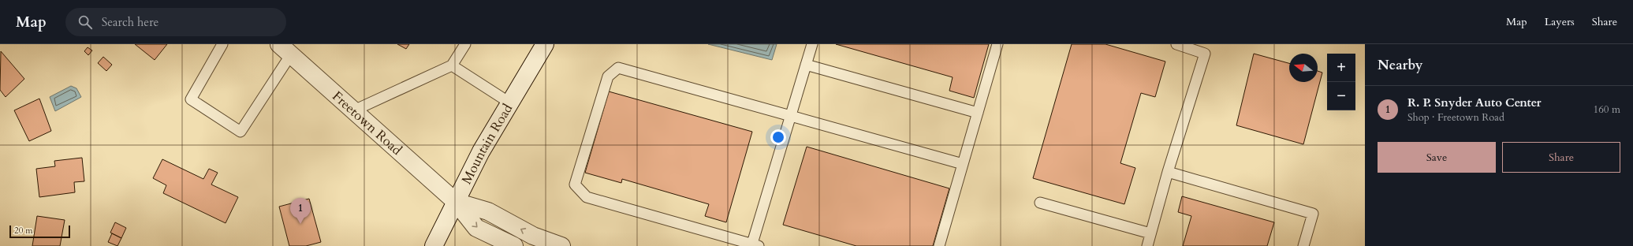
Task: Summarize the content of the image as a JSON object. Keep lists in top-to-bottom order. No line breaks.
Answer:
{"streets":{"street":["Freetown Road","Mountain Road"]},"crossings":[["Freetown Road","Mountain Road"]],"scale_bar":"20 m","north":"left","page":{"header":"Map","search":"Search here","nav":["Map","Layers","Share"],"heading":"Nearby","map_buttons":["+","−"],"list":[{"mark":"1","name":"R. P. Snyder Auto Center","note":"Shop · Freetown Road","value":"160 m"}],"buttons":["Save","Share"],"pins":"1","scale":"20 m"}}
